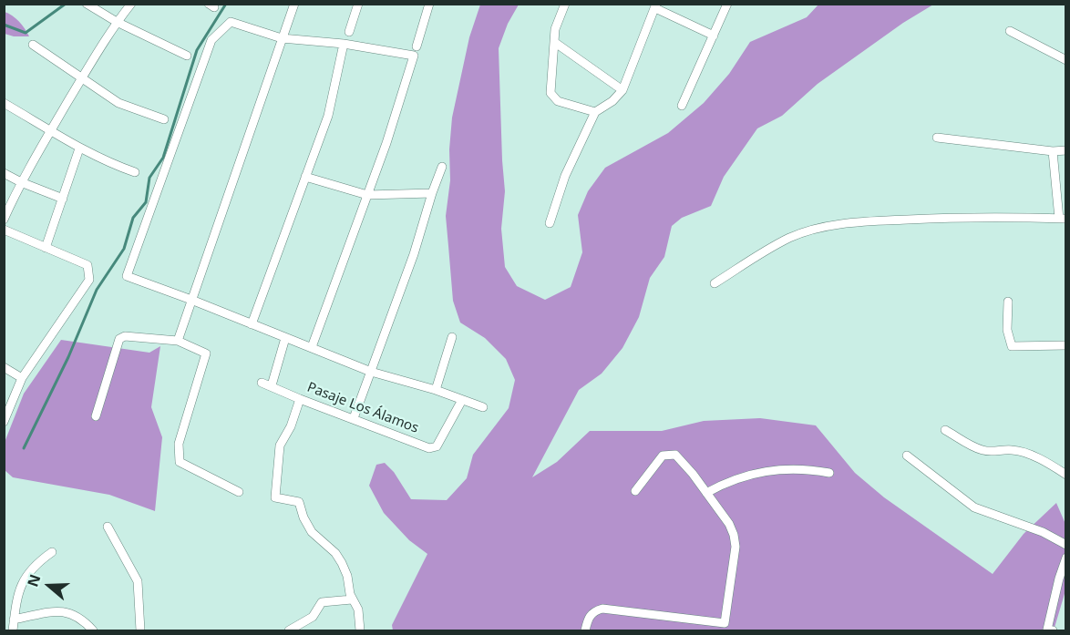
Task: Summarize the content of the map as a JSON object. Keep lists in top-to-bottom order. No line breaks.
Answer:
{"streets":{"street":["Pasaje Los Álamos"]},"north":"left"}
